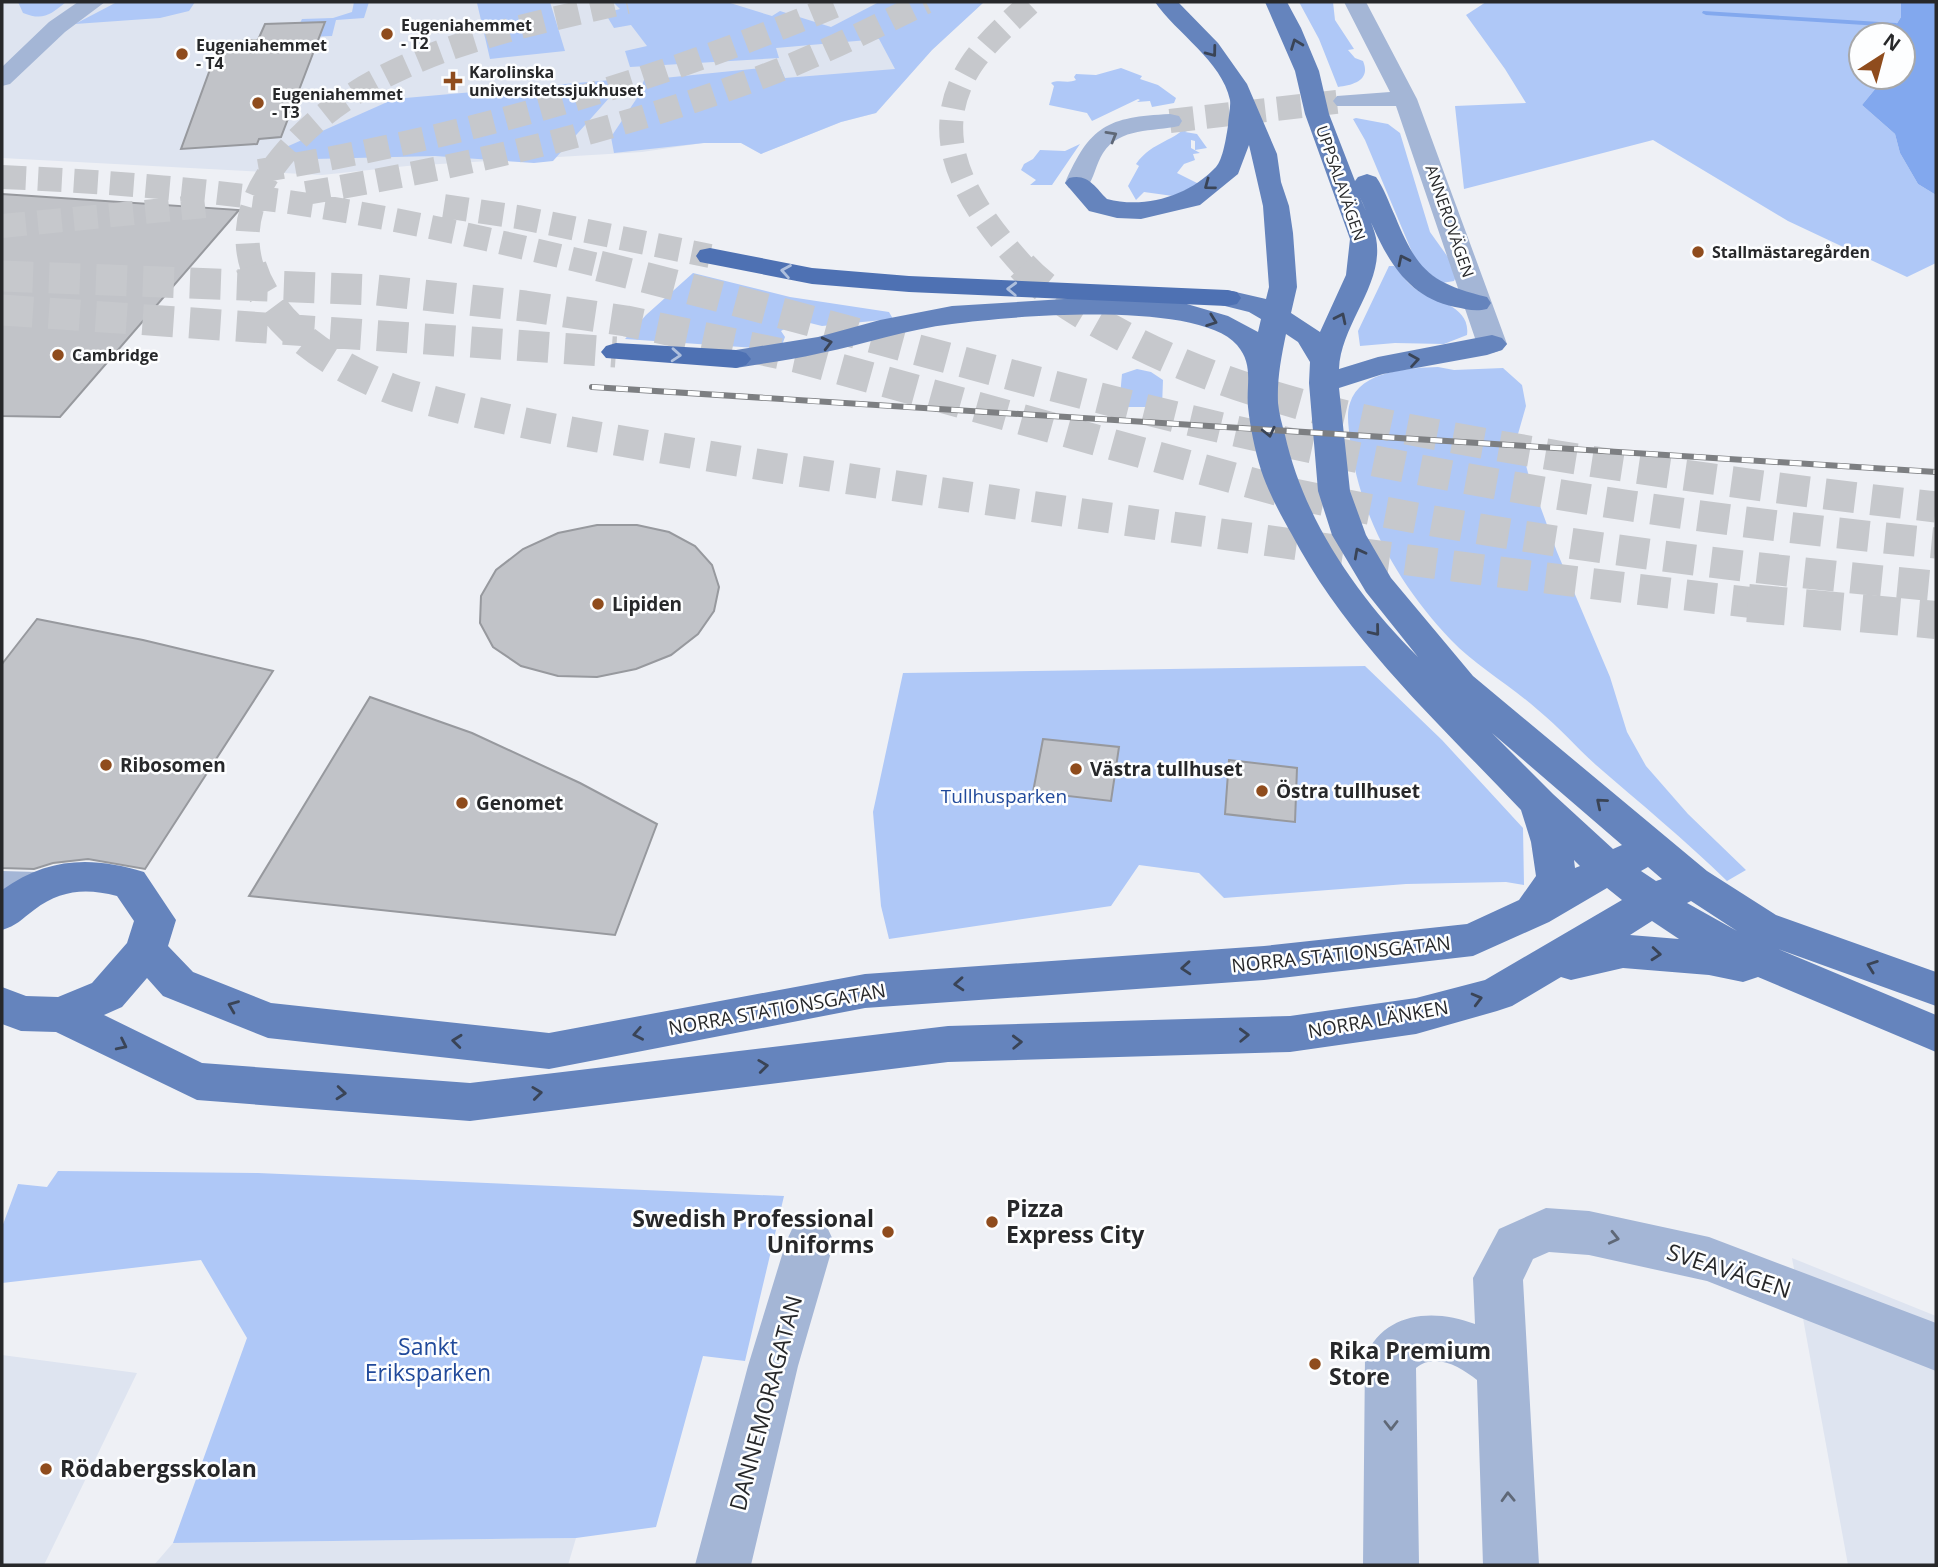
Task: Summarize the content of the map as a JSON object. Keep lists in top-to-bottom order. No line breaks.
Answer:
{"streets":{"main road":["UPPSALAVÄGEN","NORRA STATIONSGATAN","NORRA LÄNKEN"],"street":["ANNEROVÄGEN","SVEAVÄGEN","DANNEMORAGATAN"]},"crossings":[["UPPSALAVÄGEN","NORRA STATIONSGATAN"]],"one_way":["NORRA STATIONSGATAN","NORRA LÄNKEN"],"parks":["Tullhusparken","Sankt Eriksparken"],"places":{"other":["Eugeniahemmet - T2","Eugeniahemmet - T4","Eugeniahemmet - T3","Stallmästaregården","Cambridge","Lipiden","Ribosomen","Västra tullhuset","Östra tullhuset","Genomet","Pizza Express City","Swedish Professional Uniforms","Rika Premium Store","Rödabergsskolan"],"health":["Karolinska universitetssjukhuset"]},"north":"top right"}
